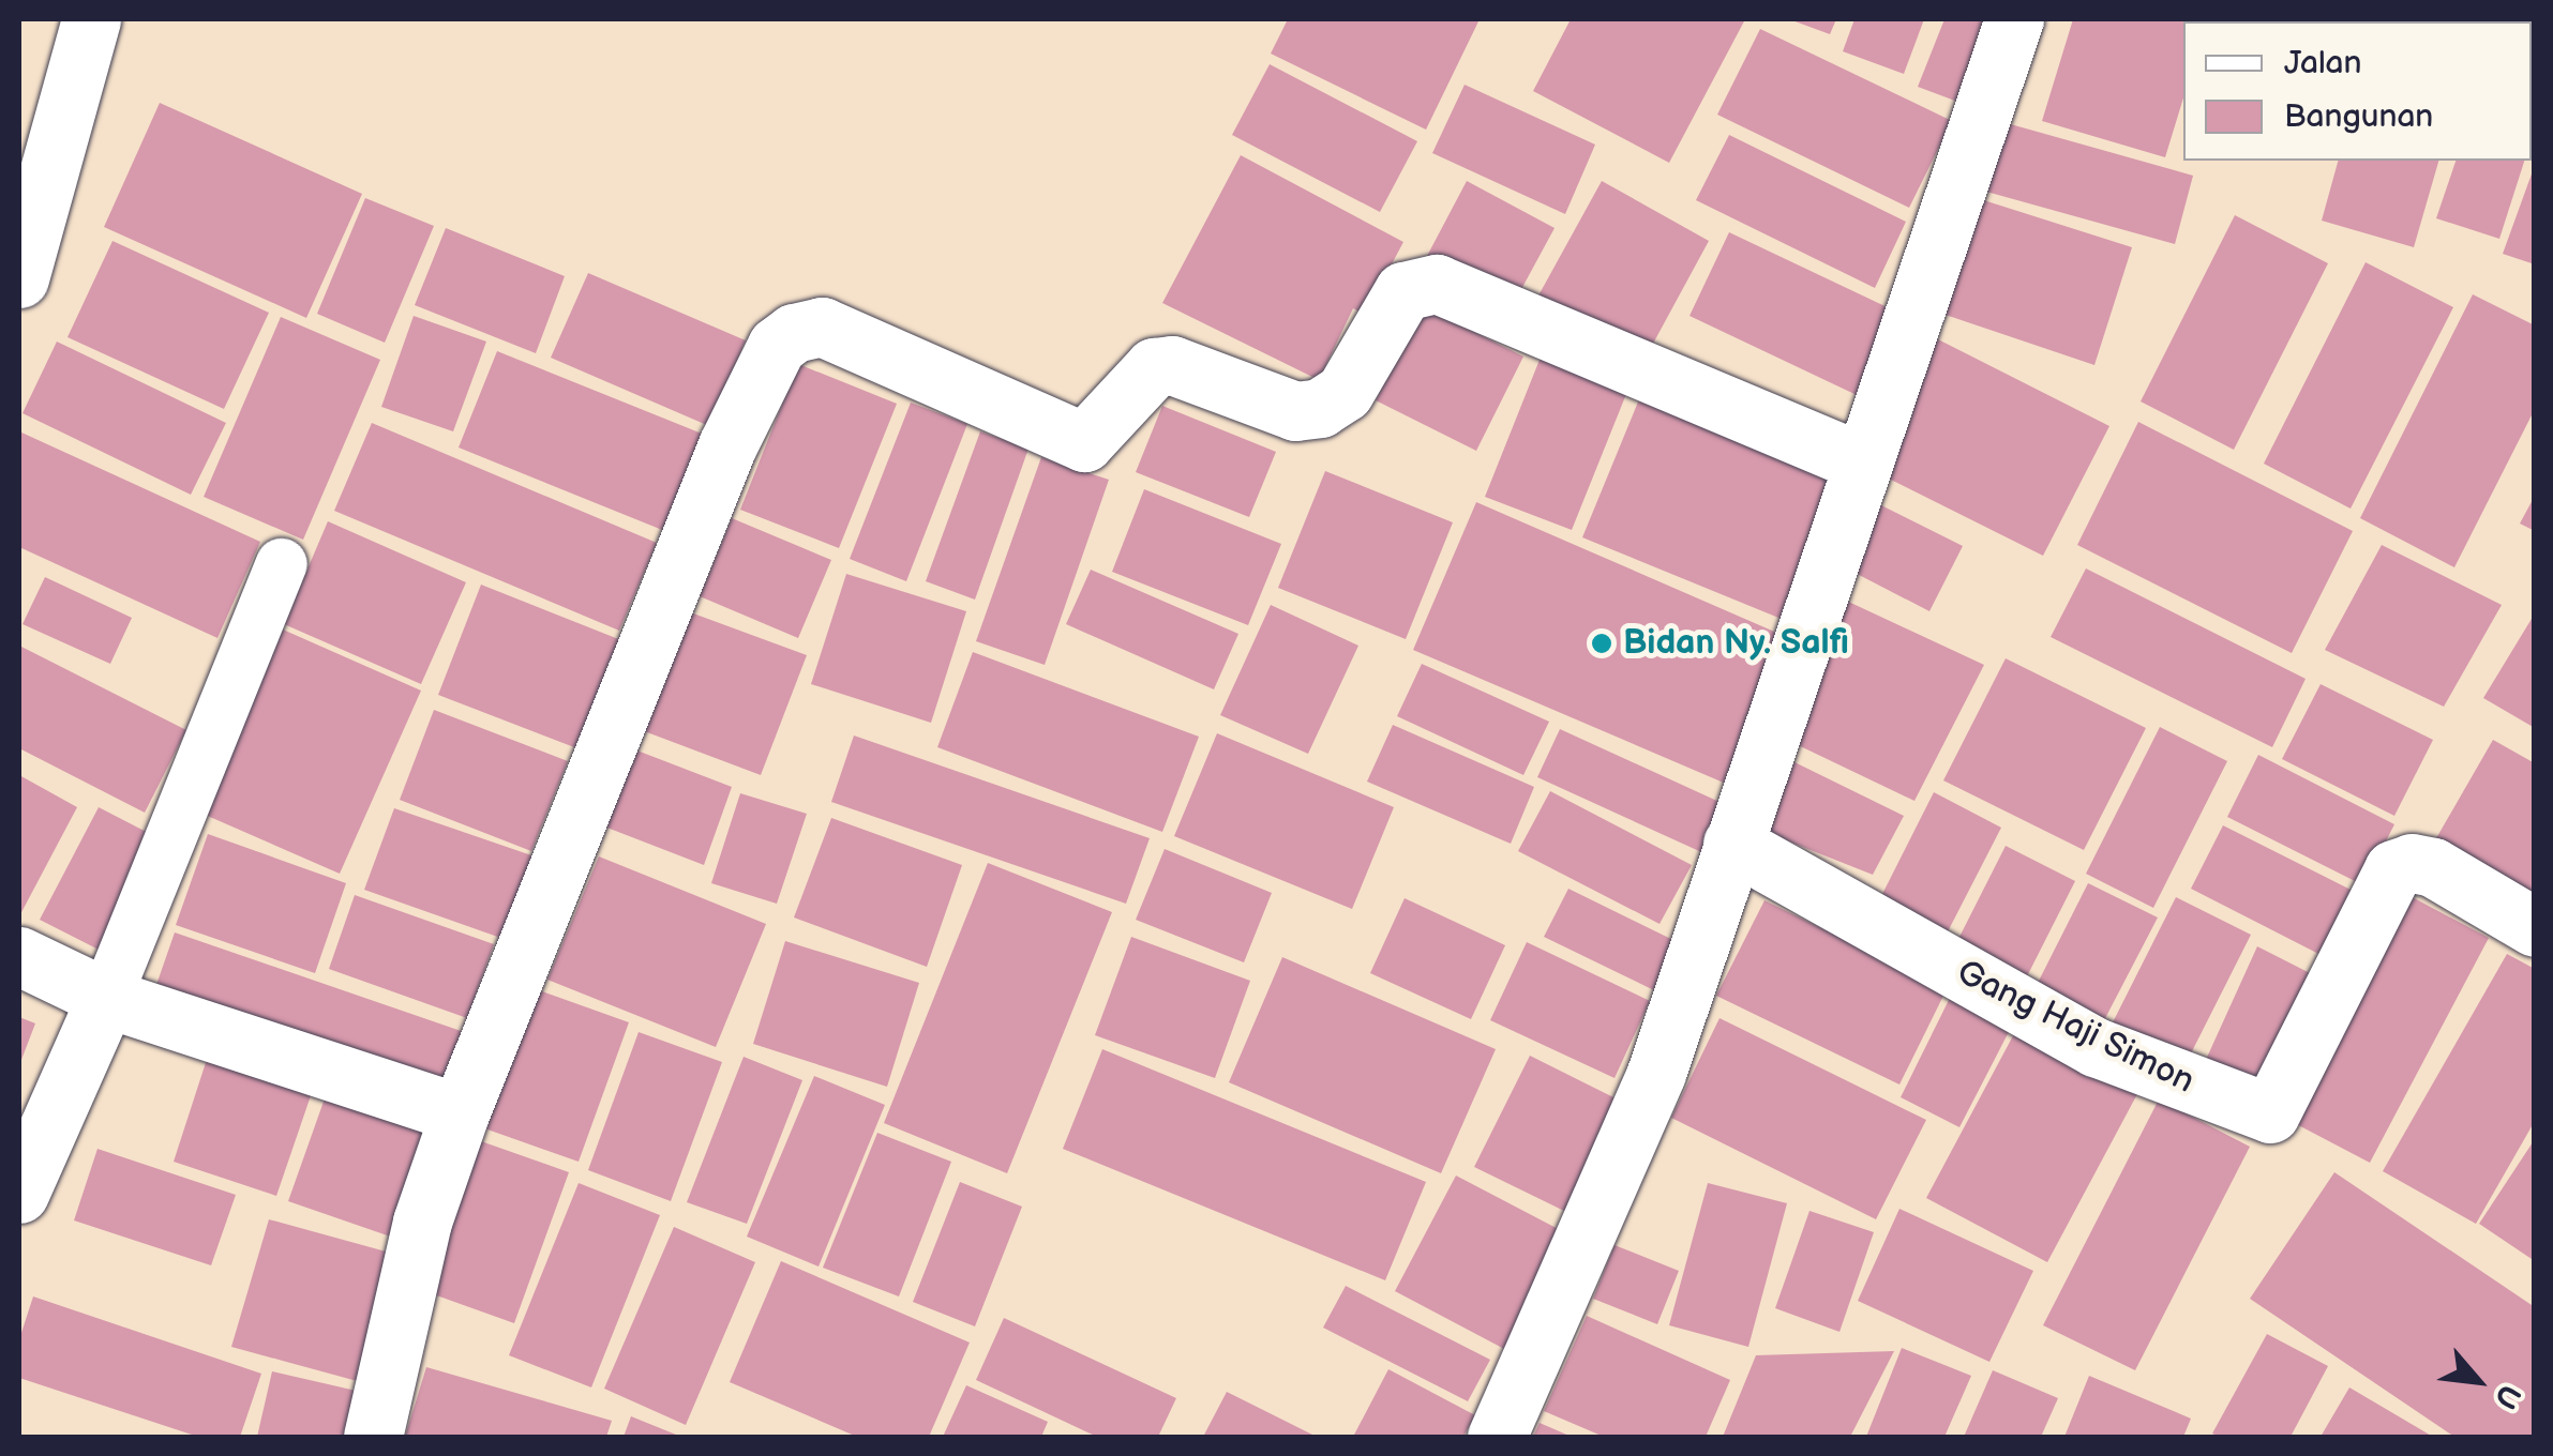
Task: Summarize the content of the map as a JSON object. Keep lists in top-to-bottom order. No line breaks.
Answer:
{"streets":{"street":["Gang Haji Simon"]},"places":["Bidan Ny. Salfi"],"legend":["Jalan","Bangunan"],"north":"bottom right"}
